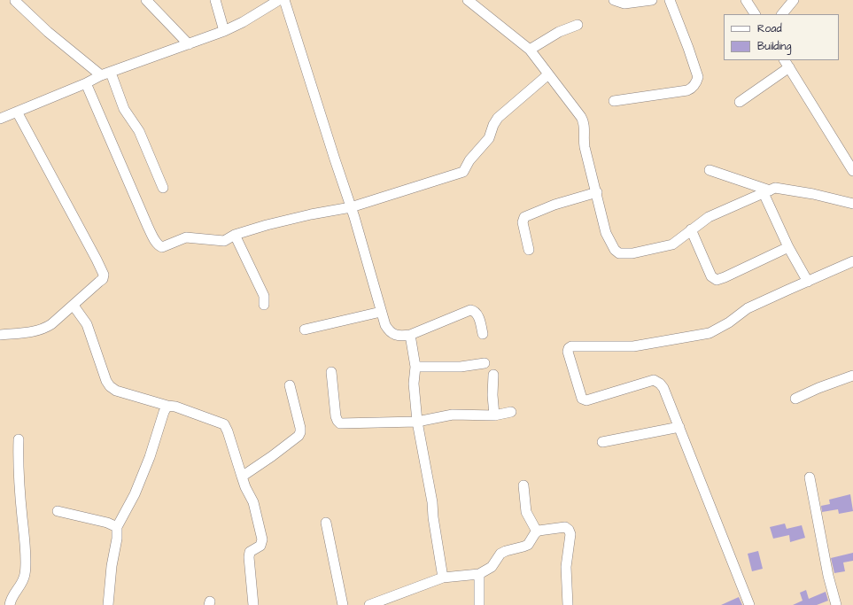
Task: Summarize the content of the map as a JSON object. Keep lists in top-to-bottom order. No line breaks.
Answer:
{"legend":["Road","Building"]}
